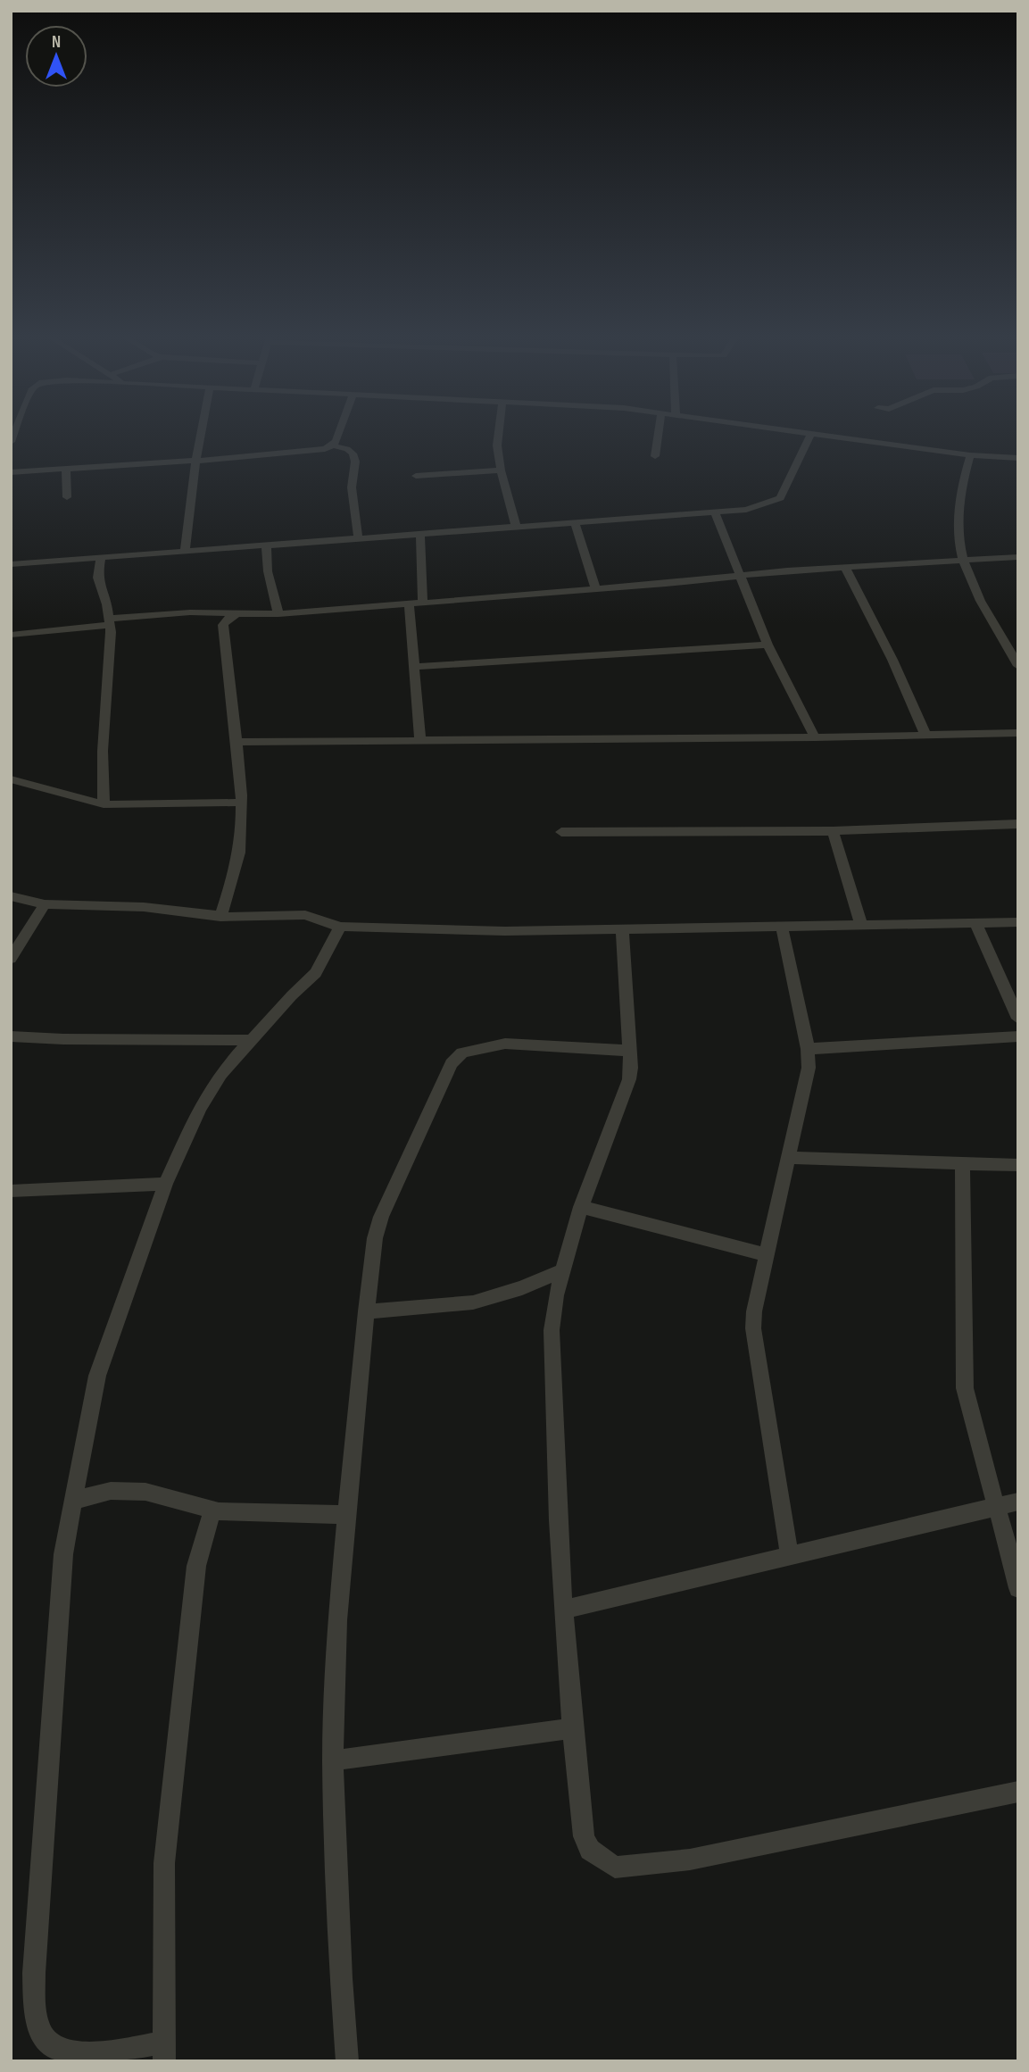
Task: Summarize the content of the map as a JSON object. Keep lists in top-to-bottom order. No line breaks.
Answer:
{"north":"top"}
